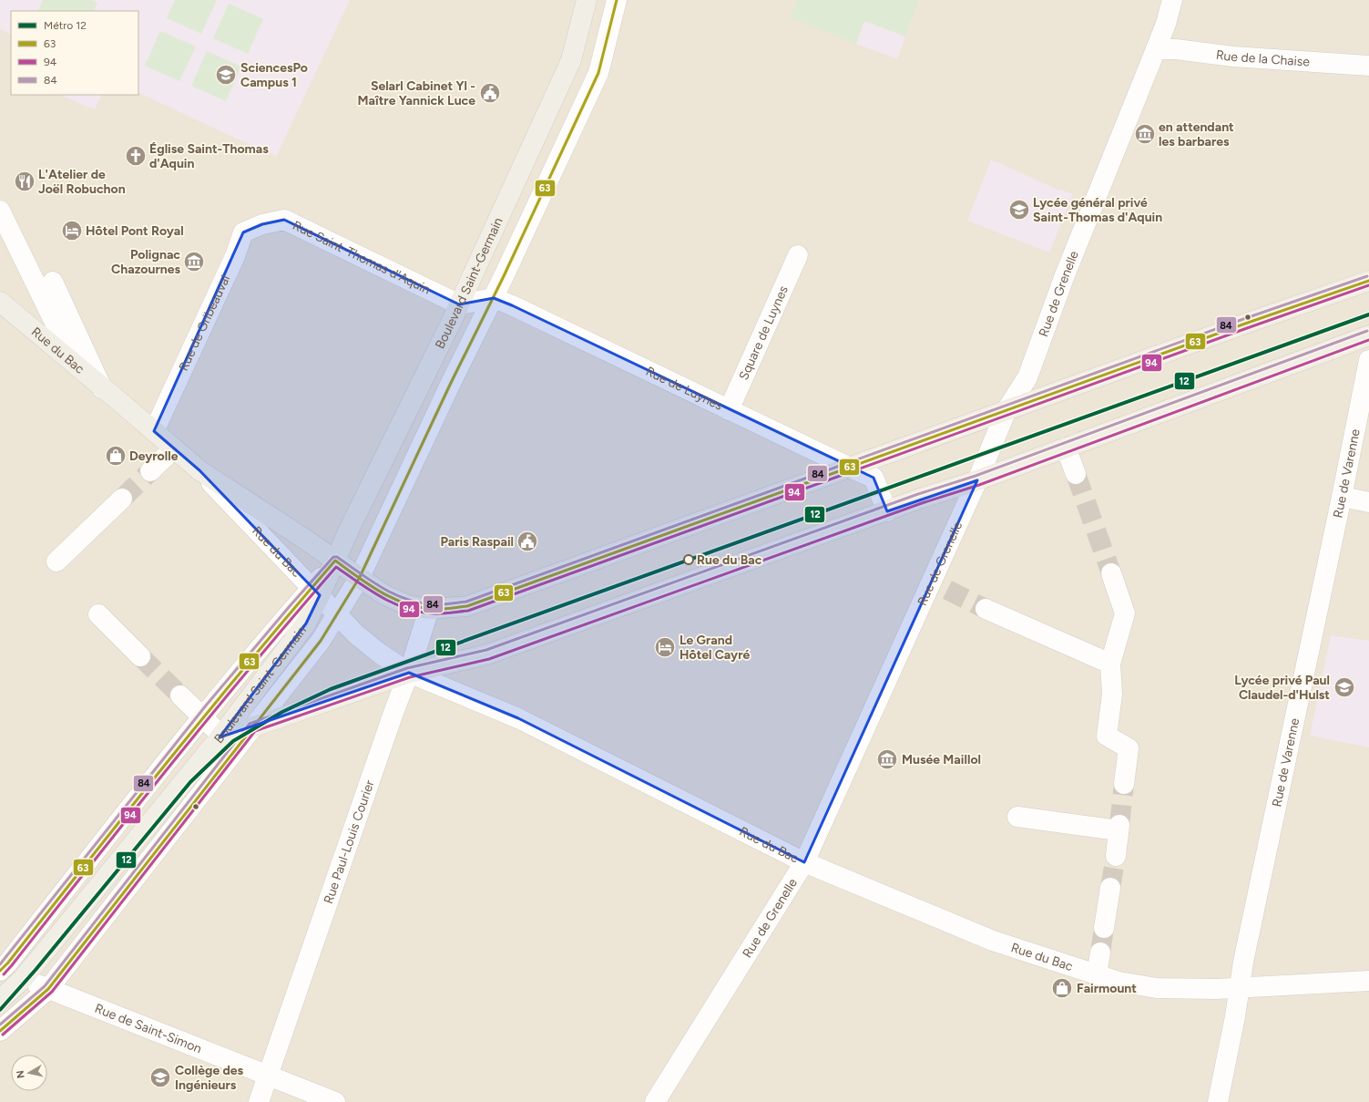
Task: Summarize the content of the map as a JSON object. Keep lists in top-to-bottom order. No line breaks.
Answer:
{"streets":{"main road":["Boulevard Saint-Germain","Rue du Bac"],"street":["Rue de la Chaise","Rue Saint-Thomas d'Aquin","Rue de Grenelle","Rue de Gribeauval","Square de Luynes","Rue de Luynes","Rue de Varenne","Rue Paul-Louis Courier","Rue de Saint-Simon"]},"crossings":[["Rue de la Chaise","Rue de Grenelle"],["Rue Saint-Thomas d'Aquin","Boulevard Saint-Germain"],["Rue Saint-Thomas d'Aquin","Rue de Gribeauval"],["Boulevard Saint-Germain","Rue du Bac"],["Boulevard Saint-Germain","Rue de Luynes"],["Boulevard Saint-Germain","Rue de Saint-Simon"],["Rue de Grenelle","Rue du Bac"],["Rue de Gribeauval","Rue du Bac"],["Square de Luynes","Rue de Luynes"],["Rue du Bac","Rue de Luynes"],["Rue du Bac","Rue de Varenne"],["Rue du Bac","Rue Paul-Louis Courier"],["Rue Paul-Louis Courier","Rue de Saint-Simon"]],"places":{"school or university":["SciencesPo Campus 1","Lycée général privé Saint-Thomas d'Aquin","Lycée privé Paul Claudel-d'Hulst","Collège des Ingénieurs"],"public building":["Selarl Cabinet Yl - Maître Yannick Luce","Paris Raspail"],"museum":["en attendant les barbares","Polignac Chazournes","Musée Maillol"],"church":["Église Saint-Thomas d'Aquin"],"restaurant":["L'Atelier de Joël Robuchon"],"hotel":["Hôtel Pont Royal","Le Grand Hôtel Cayré"],"shop":["Deyrolle","Fairmount"],"other":["Rue du Bac"]},"lines":["transit line 63","transit line 84","transit line 94","metro line 12"],"legend":["Métro 12","63","94","84"],"north":"left"}
